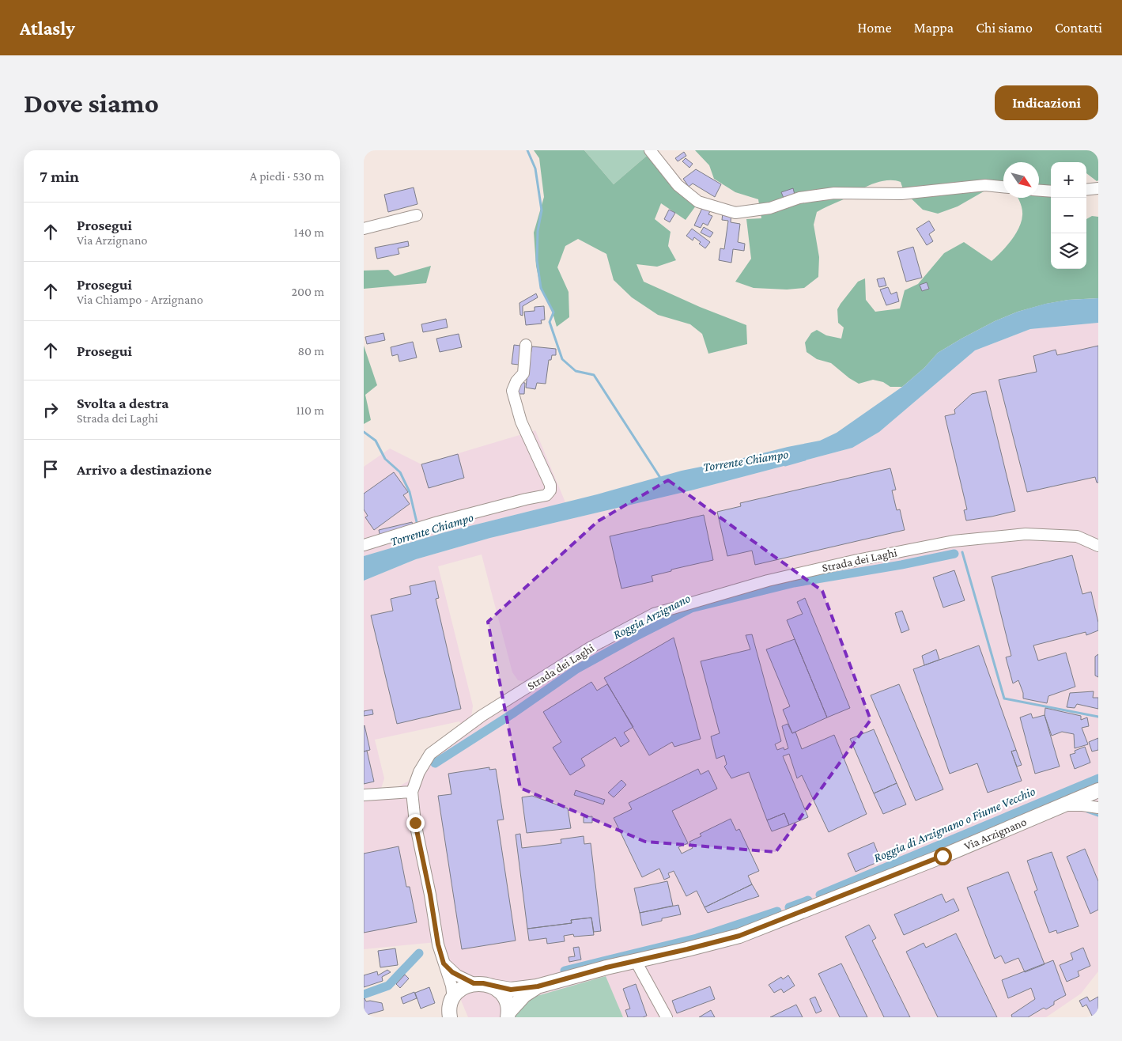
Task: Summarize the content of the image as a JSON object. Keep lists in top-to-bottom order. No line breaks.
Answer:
{"streets":{"main road":["Via Arzignano"],"street":["Strada dei Laghi"]},"water":["Torrente Chiampo","Roggia Arzignano","Roggia di Arzignano o Fiume Vecchio"],"north":"bottom right","page":{"header":"Atlasly","nav":["Home","Mappa","Chi siamo","Contatti"],"buttons":"Indicazioni","title":"Dove siamo","heading":["7 min","A piedi · 530 m"],"map_buttons":["+","−"],"list":[["Prosegui","Via Arzignano","140 m"],["Prosegui","Via Chiampo - Arzignano","200 m"],["Prosegui","80 m"],["Svolta a destra","Strada dei Laghi","110 m"],"Arrivo a destinazione"]}}
